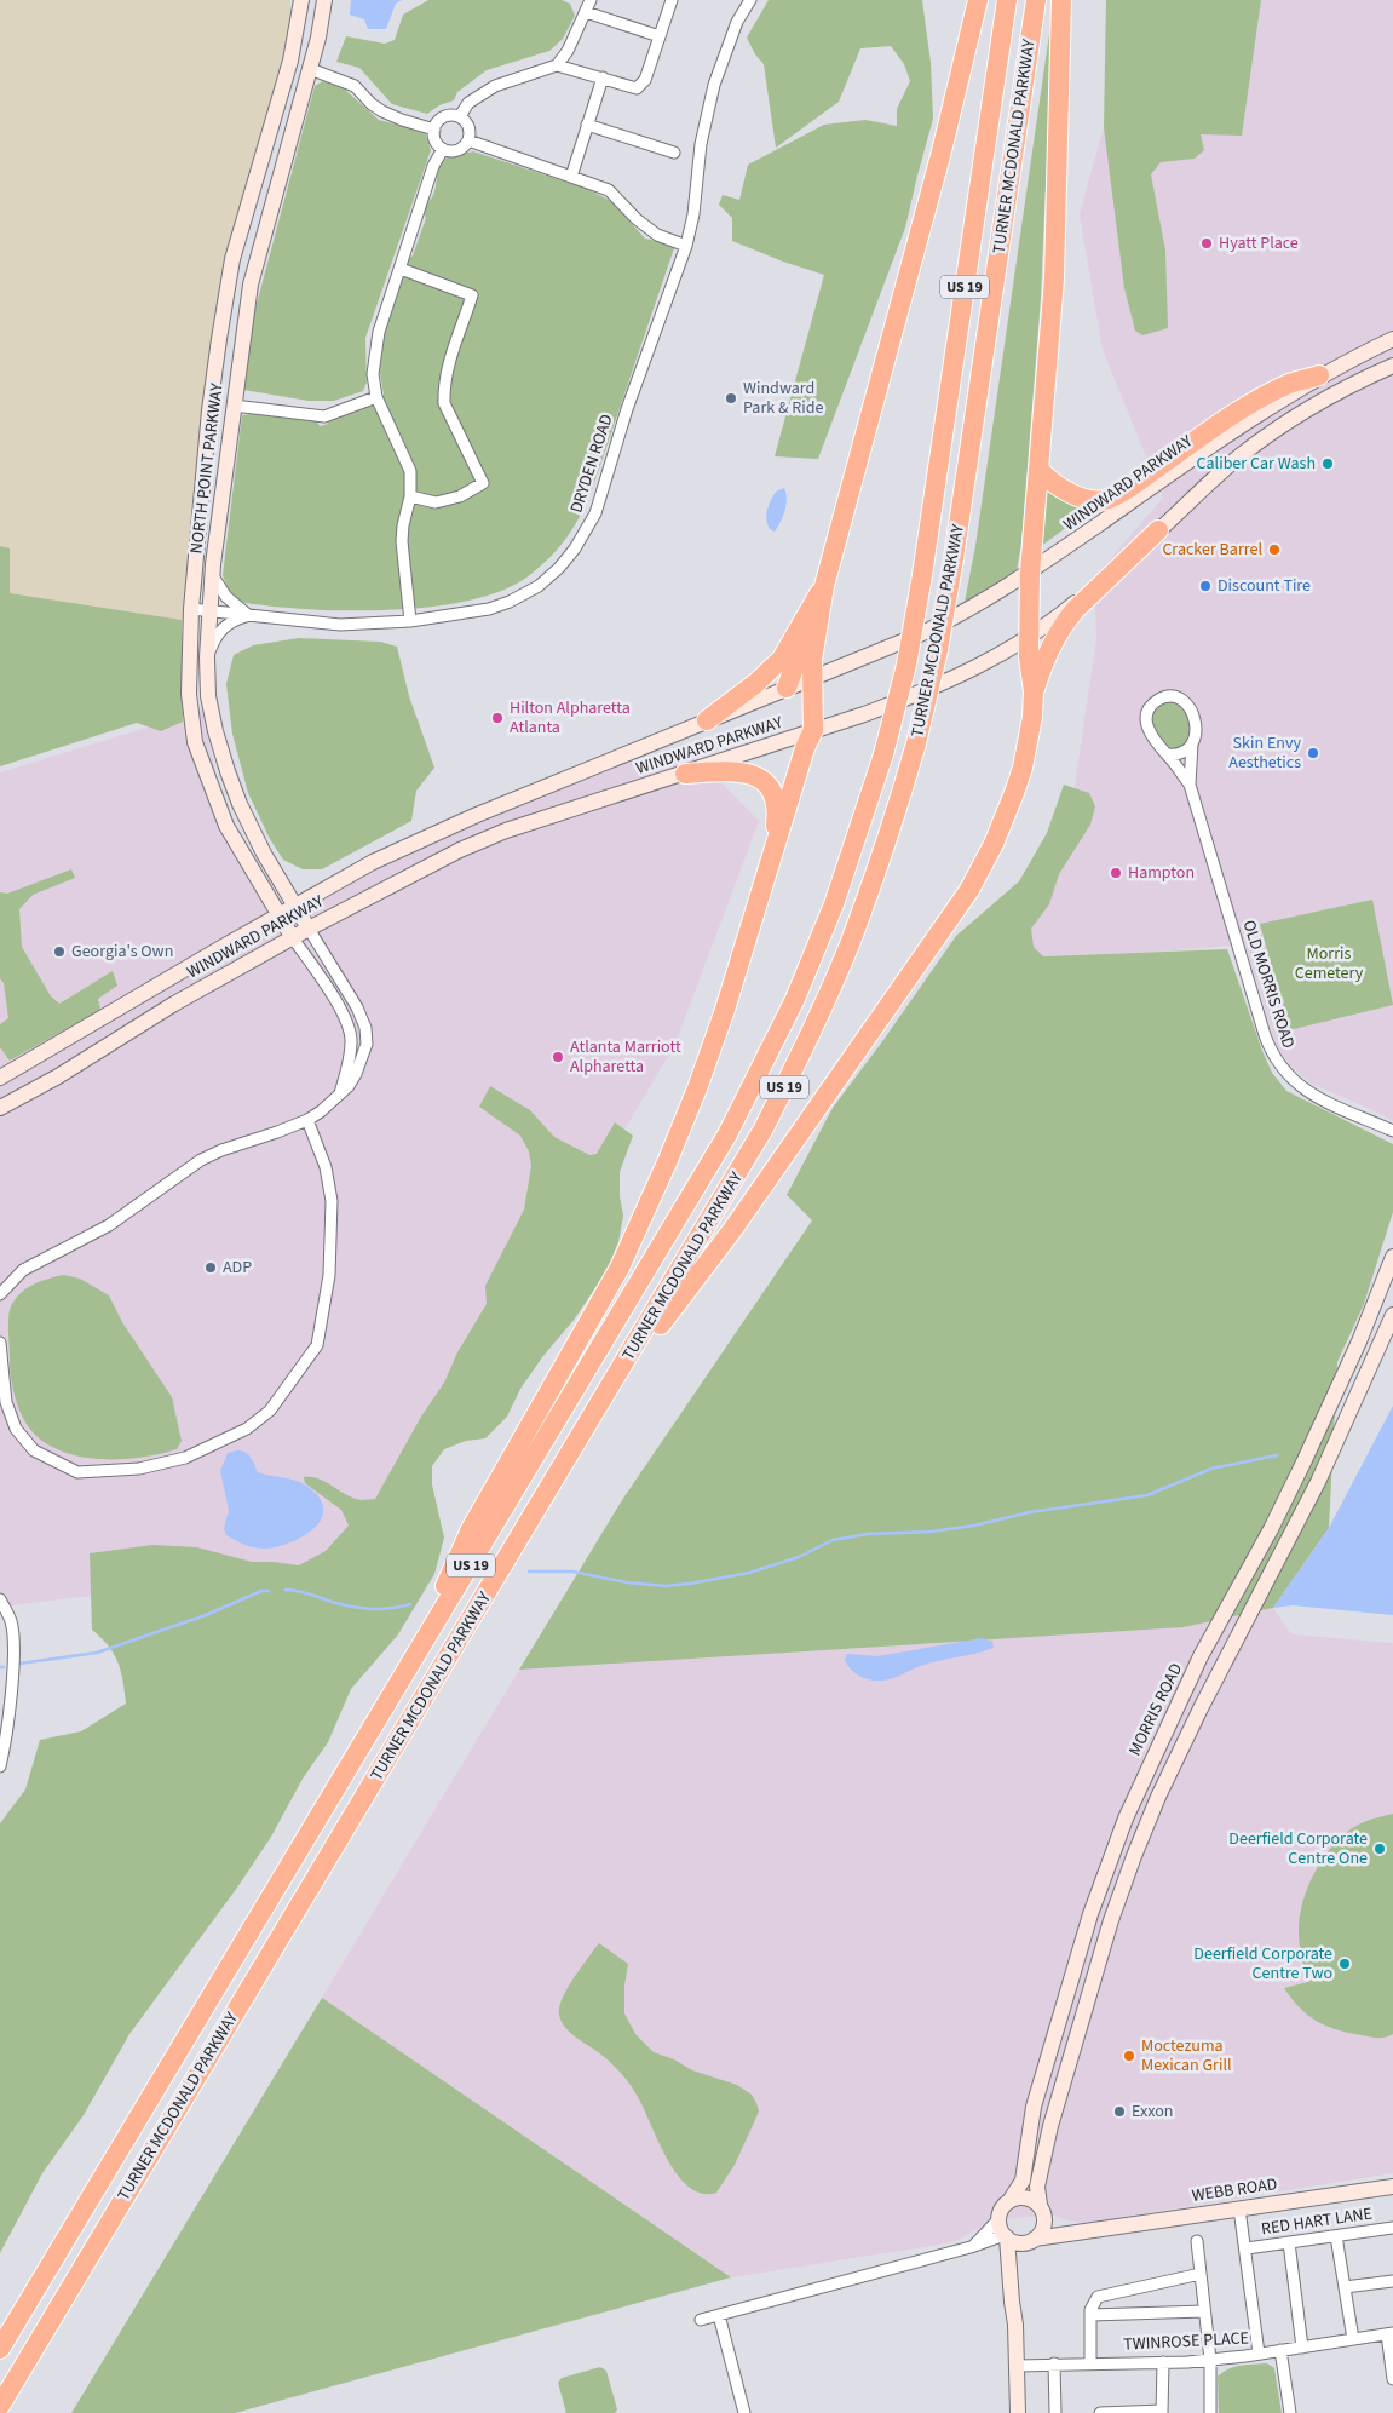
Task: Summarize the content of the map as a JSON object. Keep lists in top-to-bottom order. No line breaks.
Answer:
{"streets":{"highway":["TURNER MCDONALD PARKWAY","US 19"],"street":["DRYDEN ROAD","NORTH POINT PARKWAY","WINDWARD PARKWAY","OLD MORRIS ROAD","MORRIS ROAD","WEBB ROAD","RED HART LANE","TWINROSE PLACE"]},"crossings":[["DRYDEN ROAD","NORTH POINT PARKWAY"],["NORTH POINT PARKWAY","WINDWARD PARKWAY"],["MORRIS ROAD","WEBB ROAD"]],"parks":["Morris Cemetery"],"places":["Hyatt Place","Windward Park & Ride","Caliber Car Wash","Cracker Barrel","Discount Tire","Hilton Alpharetta Atlanta","Skin Envy Aesthetics","Hampton","Georgia's Own","Atlanta Marriott Alpharetta","ADP","Deerfield Corporate Centre One","Deerfield Corporate Centre Two","Moctezuma Mexican Grill","Exxon"]}
